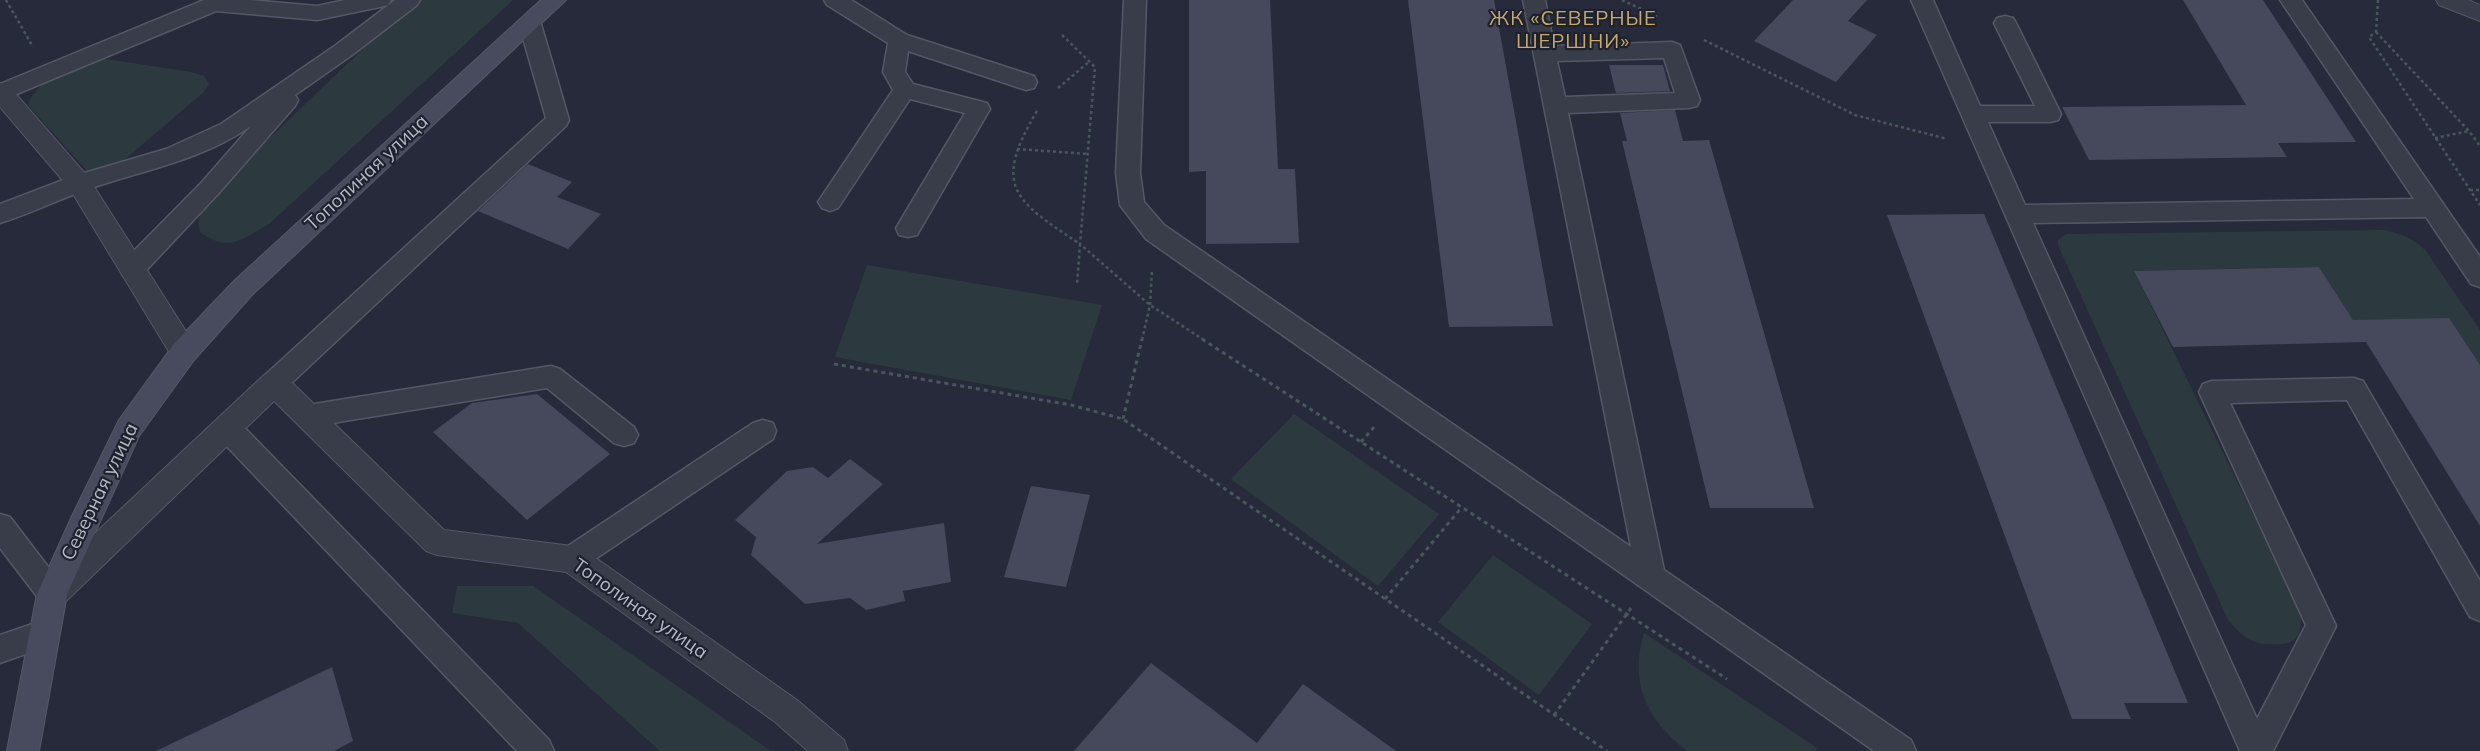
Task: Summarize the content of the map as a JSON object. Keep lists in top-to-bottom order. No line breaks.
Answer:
{"streets":{"main road":["Тополиная улица","Северная улица"]},"crossings":[["Тополиная улица","Северная улица"]],"districts":["ЖК «СЕВЕРНЫЕ ШЕРШНИ»"]}
